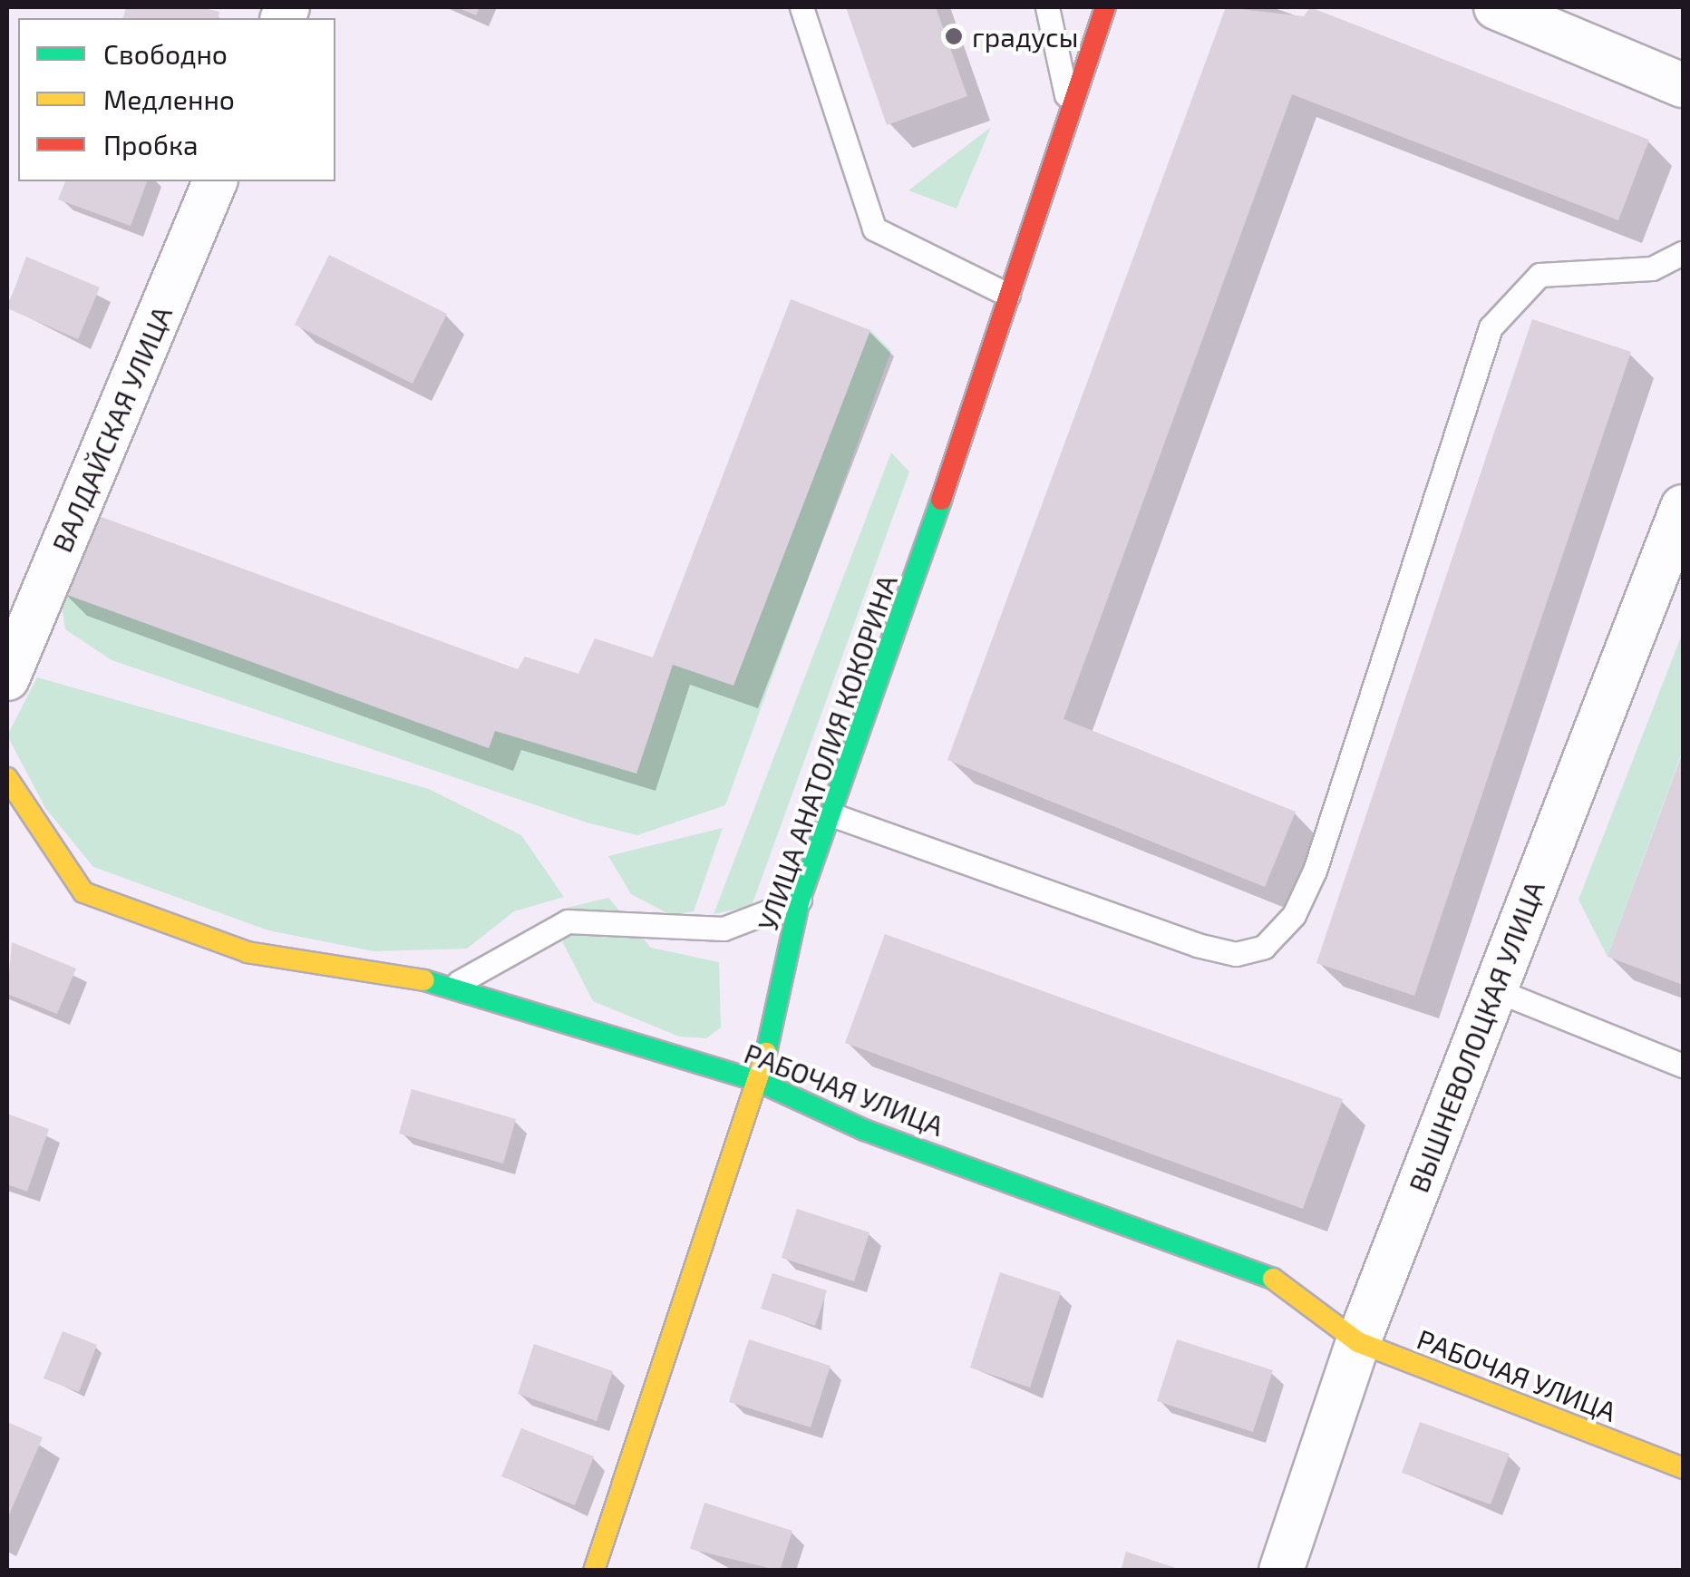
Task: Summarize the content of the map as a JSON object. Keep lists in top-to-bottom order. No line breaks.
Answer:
{"streets":{"street":["ВАЛДАЙСКАЯ УЛИЦА","УЛИЦА АНАТОЛИЯ КОКОРИНА","ВЫШНЕВОЛОЦКАЯ УЛИЦА","РАБОЧАЯ УЛИЦА"]},"crossings":[["УЛИЦА АНАТОЛИЯ КОКОРИНА","РАБОЧАЯ УЛИЦА"],["ВЫШНЕВОЛОЦКАЯ УЛИЦА","РАБОЧАЯ УЛИЦА"]],"places":["градусы"],"legend":["Свободно","Медленно","Пробка"]}
